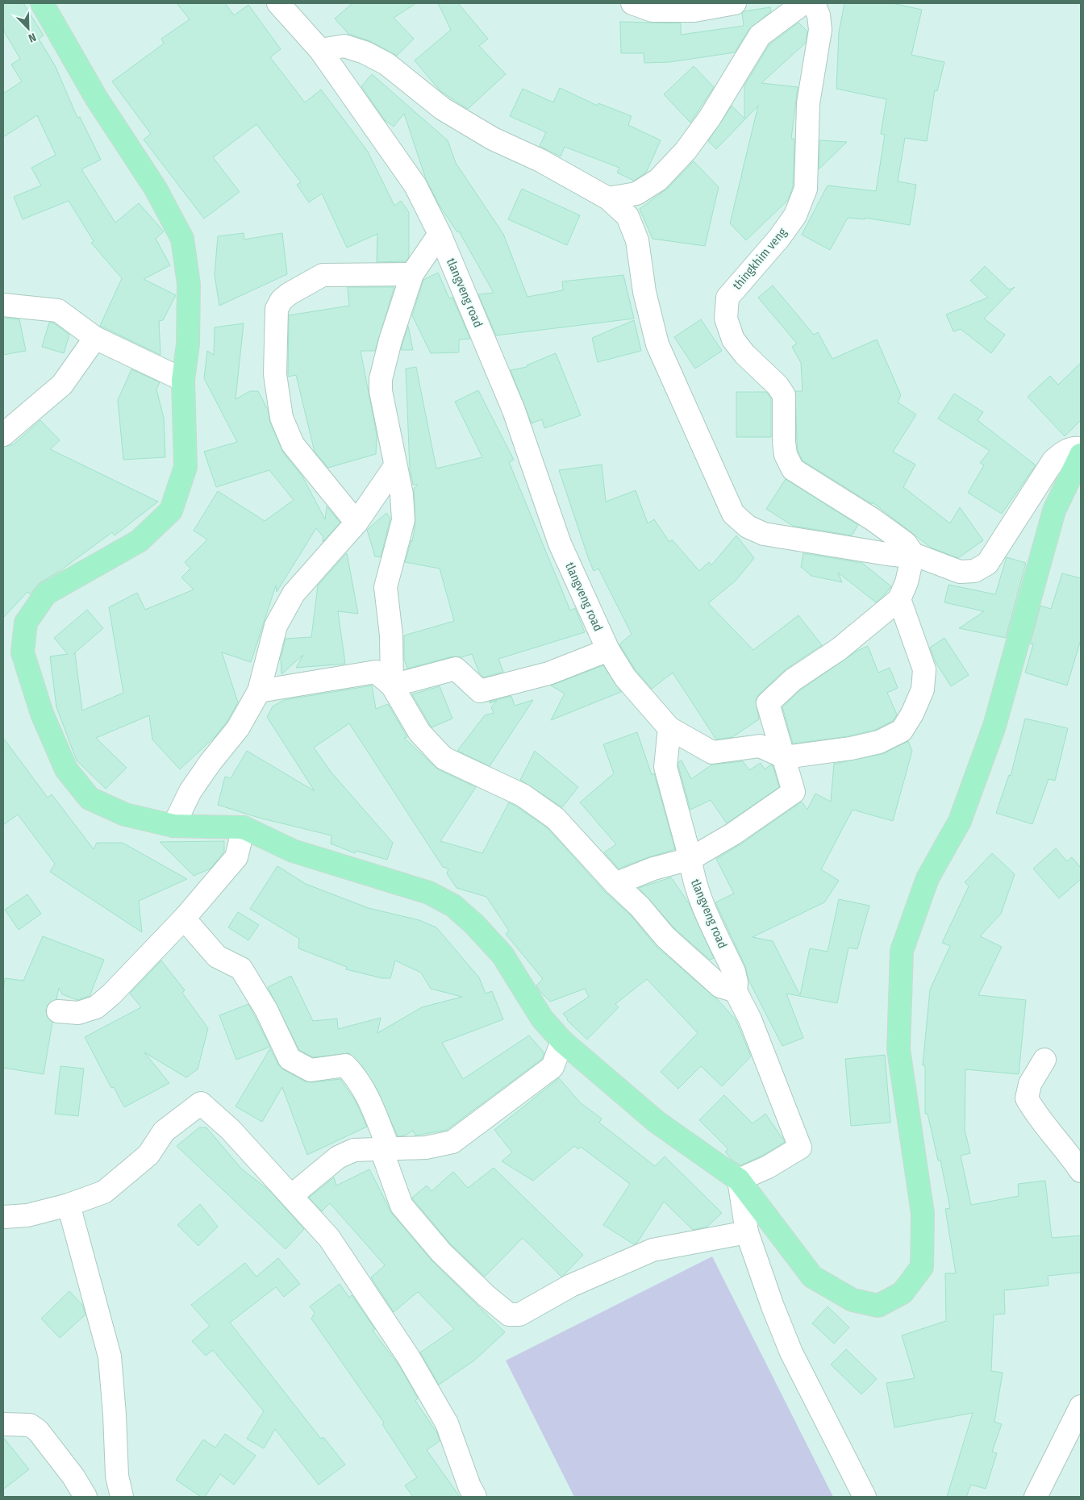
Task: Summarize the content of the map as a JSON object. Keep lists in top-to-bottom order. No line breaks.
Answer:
{"streets":{"street":["thingkhim veng","tlangveng road"]},"north":"bottom right"}
